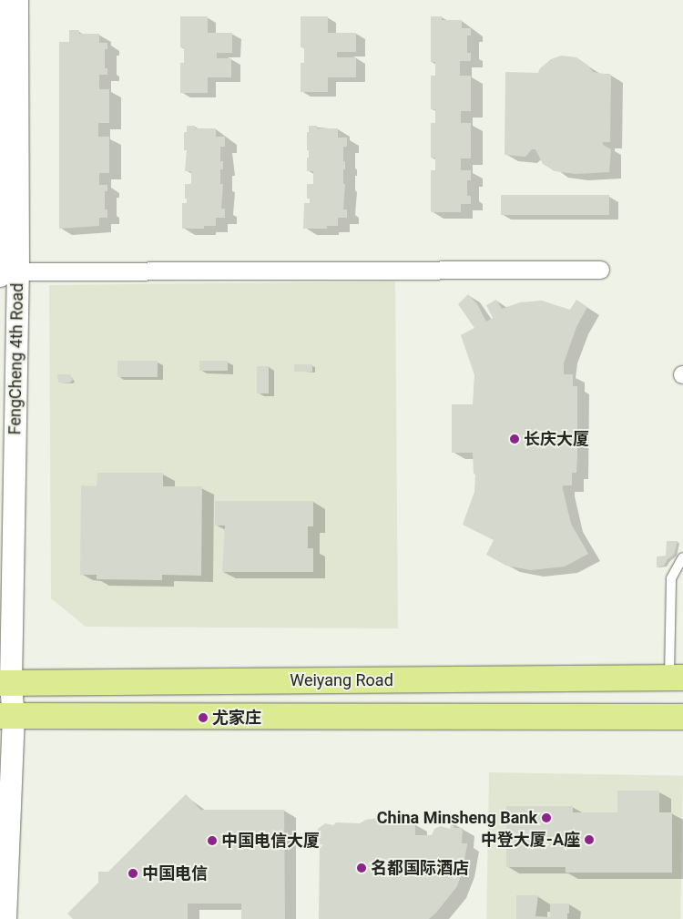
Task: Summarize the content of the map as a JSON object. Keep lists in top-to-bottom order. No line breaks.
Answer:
{"streets":{"main road":["Weiyang Road"],"street":["FengCheng 4th Road"]},"crossings":[["FengCheng 4th Road","Weiyang Road"]],"places":["长庆大厦","尤家庄","China Minsheng Bank","中登大厦-A座","中国电信大厦","名都国际酒店","中国电信"]}
